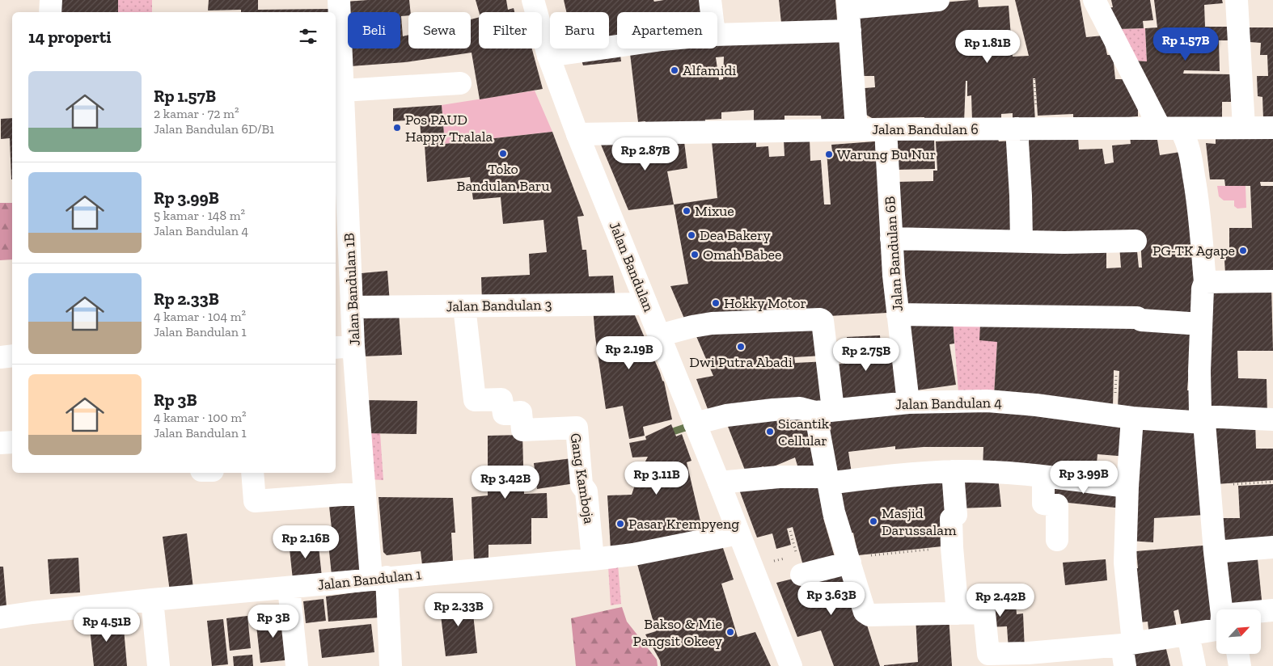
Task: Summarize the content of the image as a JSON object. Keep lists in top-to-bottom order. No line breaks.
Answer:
{"streets":{"street":["Jalan Bandulan 6","Jalan Bandulan 6B","Jalan Bandulan","Jalan Bandulan 1B","Jalan Bandulan 3","Jalan Bandulan 4","Gang Kamboja","Jalan Bandulan 1"]},"crossings":[["Jalan Bandulan 6","Jalan Bandulan 6B"],["Jalan Bandulan 6","Jalan Bandulan"],["Jalan Bandulan 6B","Jalan Bandulan 4"],["Jalan Bandulan","Jalan Bandulan 3"],["Jalan Bandulan","Jalan Bandulan 4"],["Jalan Bandulan","Jalan Bandulan 1"],["Jalan Bandulan 1B","Jalan Bandulan 3"],["Jalan Bandulan 1B","Jalan Bandulan 1"],["Jalan Bandulan 3","Gang Kamboja"],["Gang Kamboja","Jalan Bandulan 1"]],"places":["Alfamidi","Pos PAUD Happy Tralala","Toko Bandulan Baru","Warung Bu Nur","Mixue","Dea Bakery","PG-TK Agape","Omah Babee","Hokky Motor","Dwi Putra Abadi","Sicantik Cellular","Masjid Darussalam","Pasar Krempyeng","Bakso & Mie Pangsit Okeey"],"north":"top right","page":{"chip":["Beli","Sewa","Filter","Baru","Apartemen"],"heading":"14 properti","price":["Rp 1.57B","Rp 1.81B","Rp 2.87B","Rp 2.19B","Rp 2.75B","Rp 3.99B","Rp 3.11B","Rp 3.42B","Rp 2.16B","Rp 3.63B","Rp 2.42B","Rp 2.33B","Rp 3B","Rp 4.51B"],"list":[{"name":"Rp 1.57B","note":"2 kamar · 72 m² · Jalan Bandulan 6D/B1"},{"name":"Rp 3.99B","note":"5 kamar · 148 m² · Jalan Bandulan 4"},{"name":"Rp 2.33B","note":"4 kamar · 104 m² · Jalan Bandulan 1"},{"name":"Rp 3B","note":"4 kamar · 100 m² · Jalan Bandulan 1"}]}}
